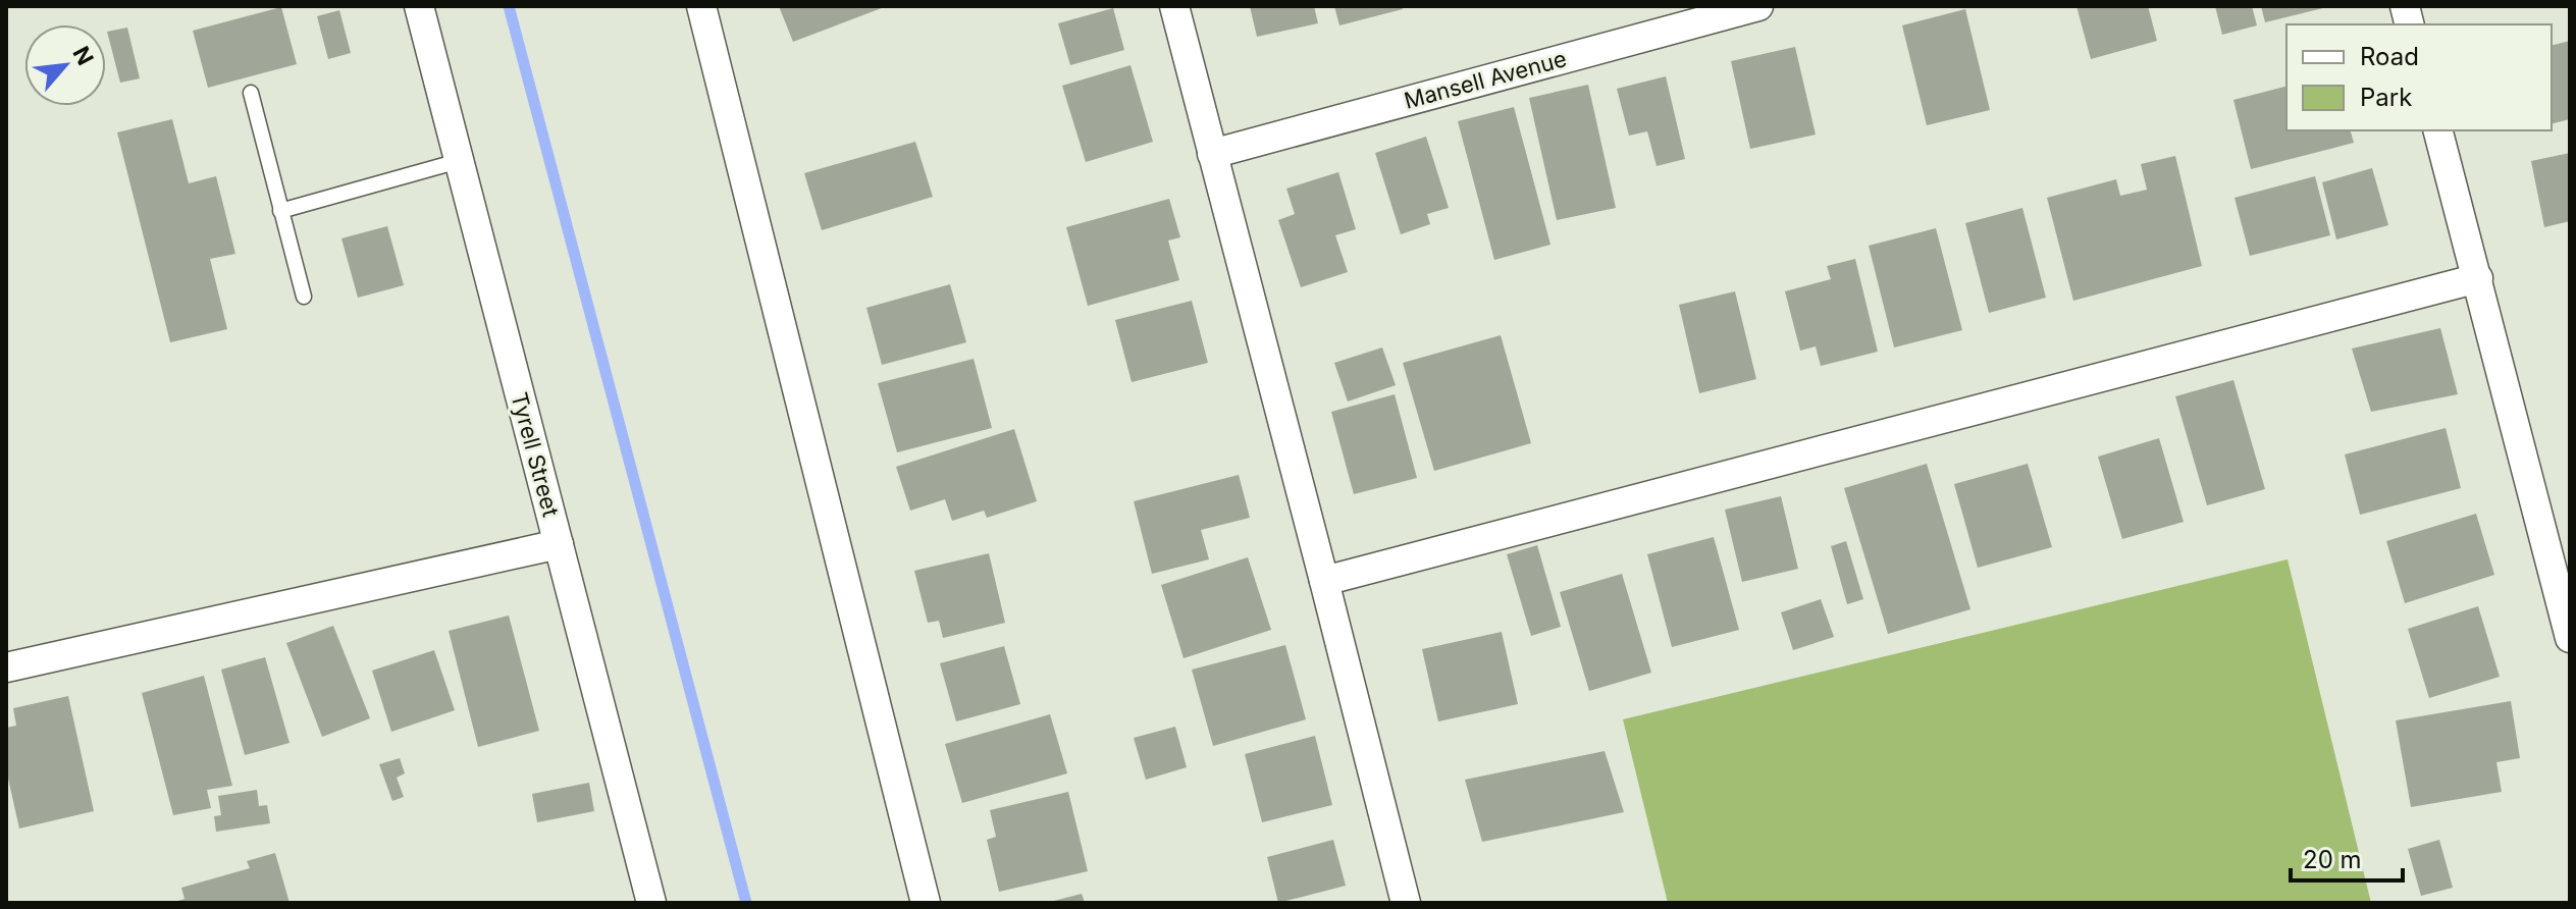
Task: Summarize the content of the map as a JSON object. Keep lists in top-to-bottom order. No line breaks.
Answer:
{"streets":{"street":["Mansell Avenue","Tyrell Street"]},"legend":["Road","Park"],"scale_bar":"20 m","north":"top right"}
